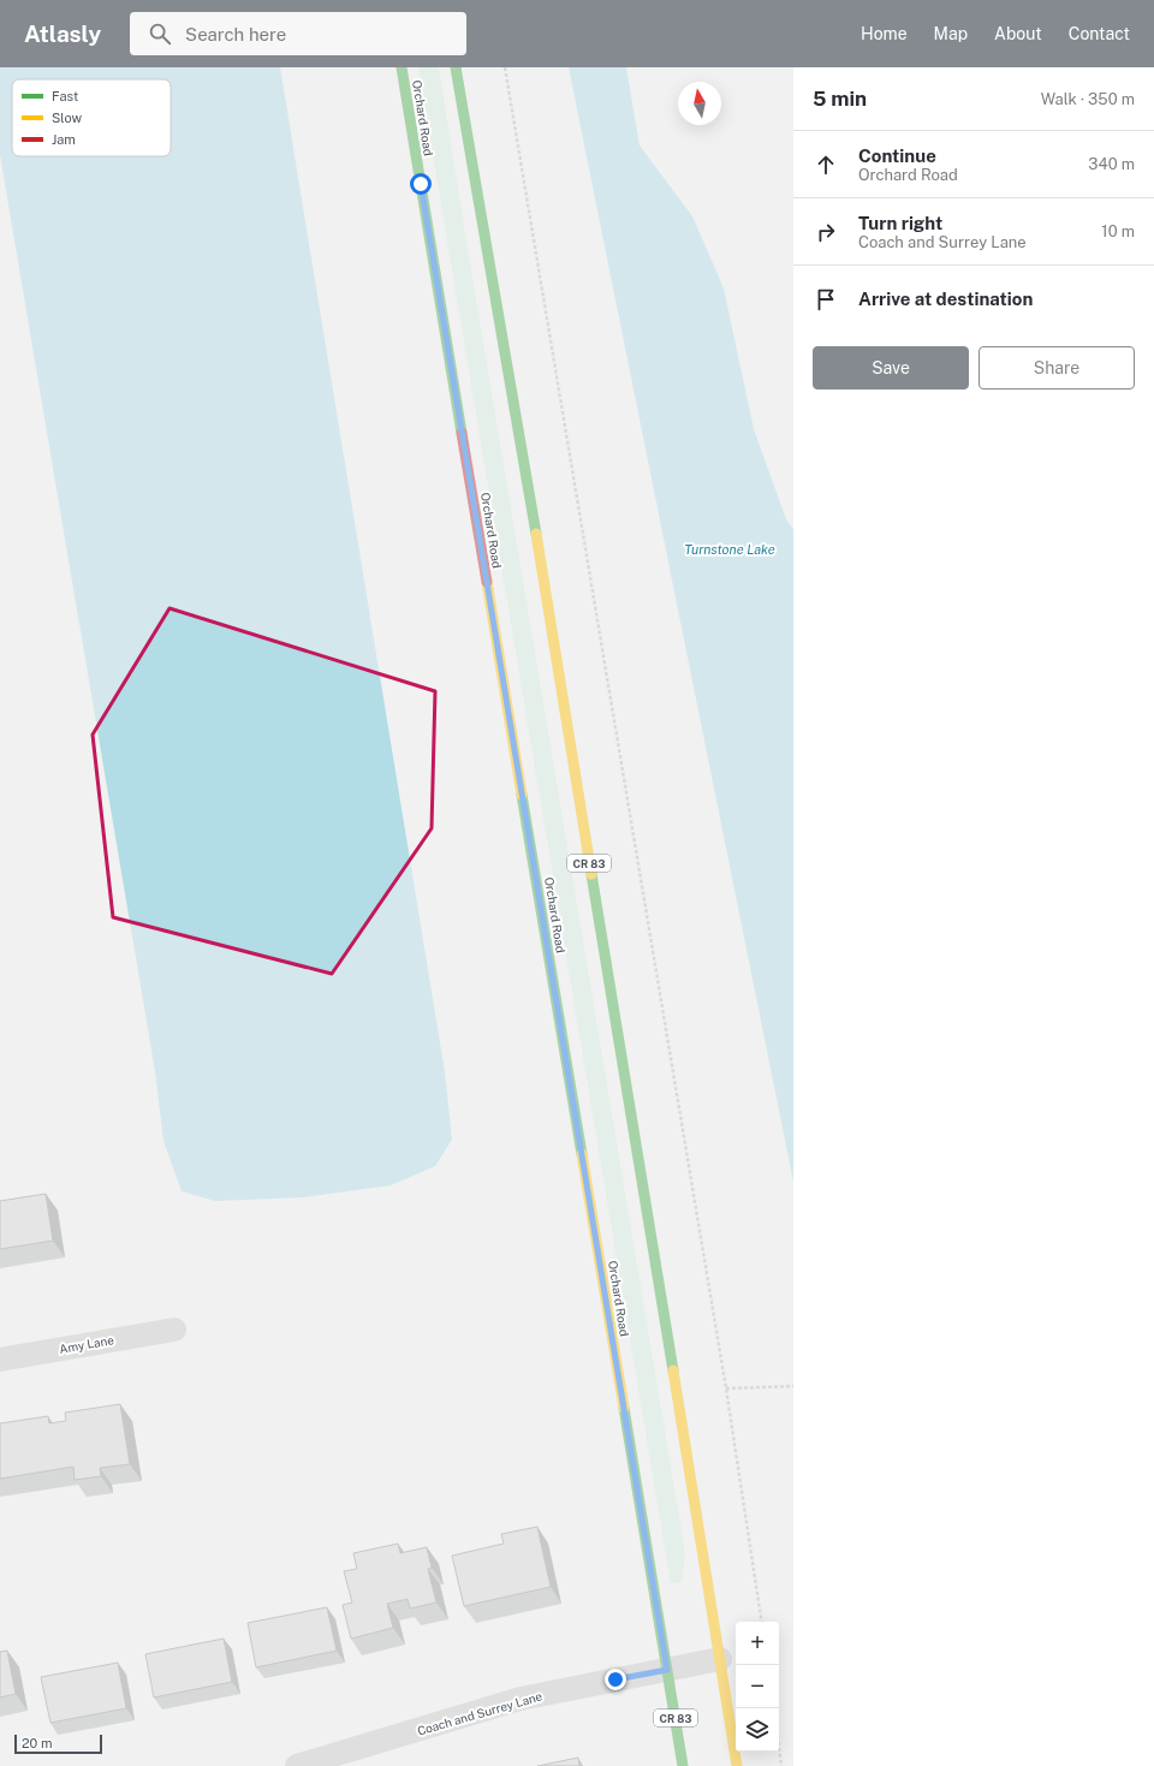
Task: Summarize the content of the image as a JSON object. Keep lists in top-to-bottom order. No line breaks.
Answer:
{"streets":{"main road":["Orchard Road","CR 83"],"street":["Amy Lane","Coach and Surrey Lane"]},"crossings":[["Orchard Road","Coach and Surrey Lane"],["CR 83","Coach and Surrey Lane"]],"water":["Turnstone Lake"],"legend":["Fast","Slow","Jam"],"scale_bar":"20 m","north":"top","page":{"header":"Atlasly","search":"Search here","nav":["Home","Map","About","Contact"],"heading":["5 min","Walk · 350 m"],"list":[["Continue","Orchard Road","340 m"],["Turn right","Coach and Surrey Lane","10 m"],"Arrive at destination"],"buttons":["Save","Share"],"map_buttons":["+","−"],"scale":"20 m"}}
